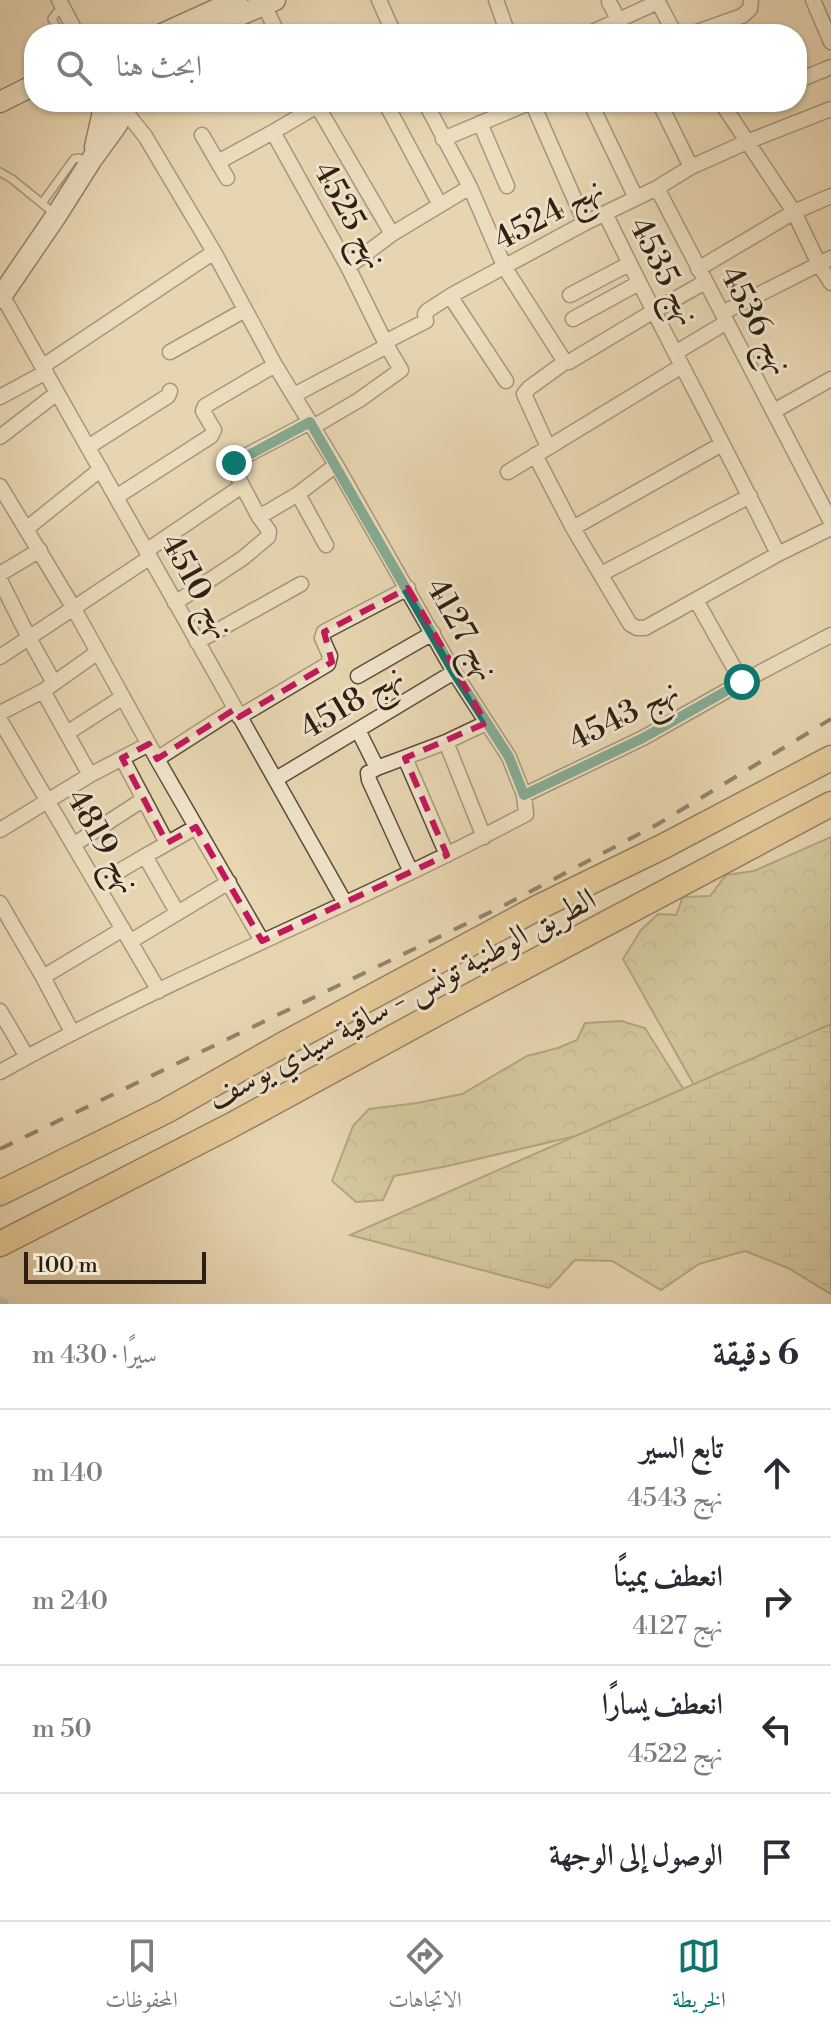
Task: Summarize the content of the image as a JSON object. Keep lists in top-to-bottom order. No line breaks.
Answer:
{"streets":{"highway":["الطريق الوطنية تونس - ساقية سيدي يوسف"],"street":["نهج 4524","نهج 4525","نهج 4535","نهج 4536","نهج 4510","نهج 4127","نهج 4518","نهج 4543","نهج 4819"]},"crossings":[["نهج 4524","نهج 4525"],["نهج 4524","نهج 4535"],["نهج 4524","نهج 4536"],["نهج 4525","نهج 4127"],["نهج 4510","نهج 4518"],["نهج 4127","نهج 4518"],["نهج 4127","نهج 4543"]],"scale_bar":"100 m","page":{"search":"ابحث هنا","scale":"100 m","heading":["6 دقيقة","سيرًا · 430 m"],"list":[["تابع السير","نهج 4543","140 m"],["انعطف يمينًا","نهج 4127","240 m"],["انعطف يسارًا","نهج 4522","50 m"],"الوصول إلى الوجهة"],"nav":["الخريطة","الاتجاهات","المحفوظات"]}}
